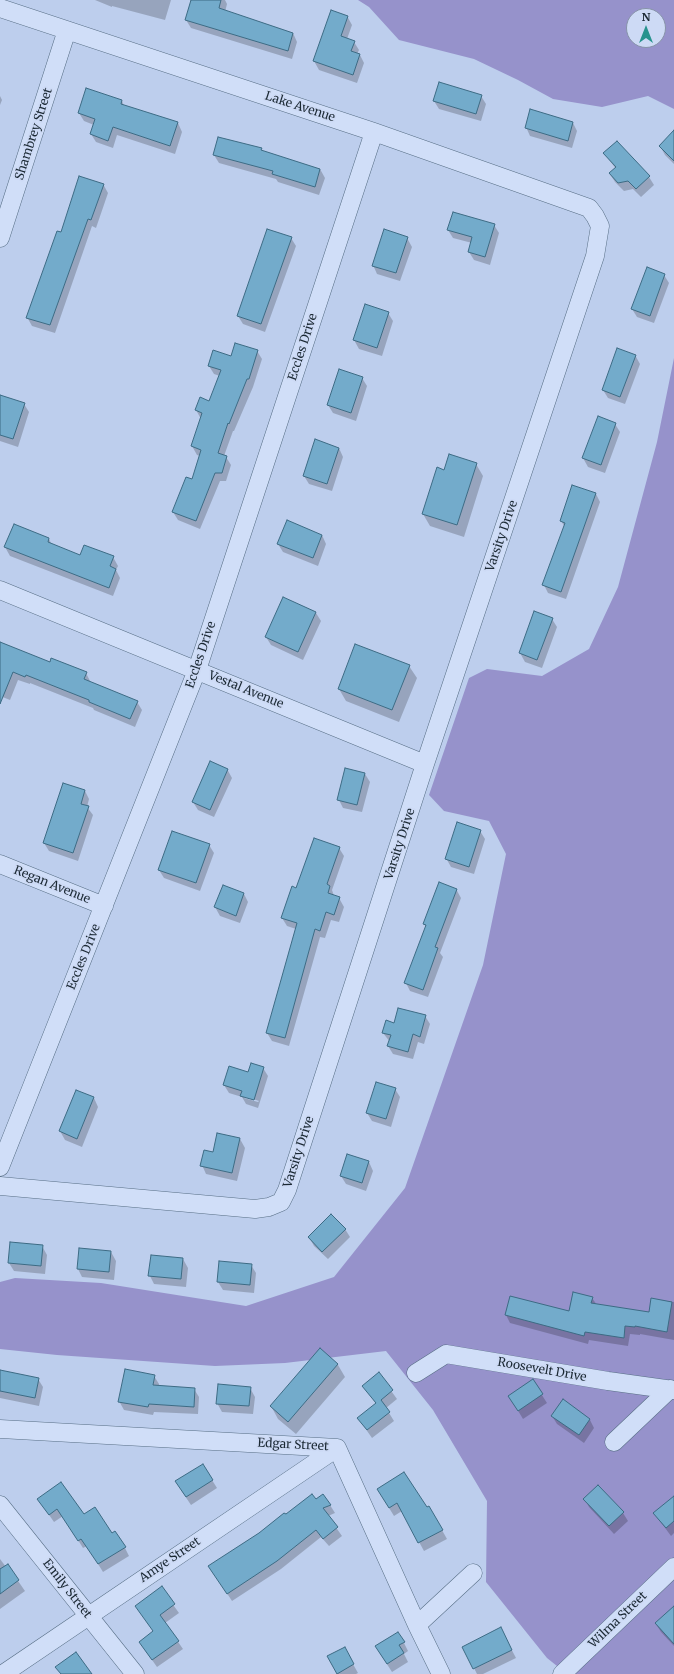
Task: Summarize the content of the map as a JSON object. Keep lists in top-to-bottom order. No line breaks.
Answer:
{"streets":{"street":["Lake Avenue","Shambrey Street","Eccles Drive","Varsity Drive","Vestal Avenue","Regan Avenue","Roosevelt Drive","Edgar Street","Amye Street","Emily Street","Wilma Street"]},"crossings":[["Lake Avenue","Shambrey Street"],["Lake Avenue","Eccles Drive"],["Lake Avenue","Varsity Drive"],["Eccles Drive","Vestal Avenue"],["Eccles Drive","Regan Avenue"],["Varsity Drive","Vestal Avenue"],["Edgar Street","Amye Street"],["Amye Street","Emily Street"]],"north":"top"}
